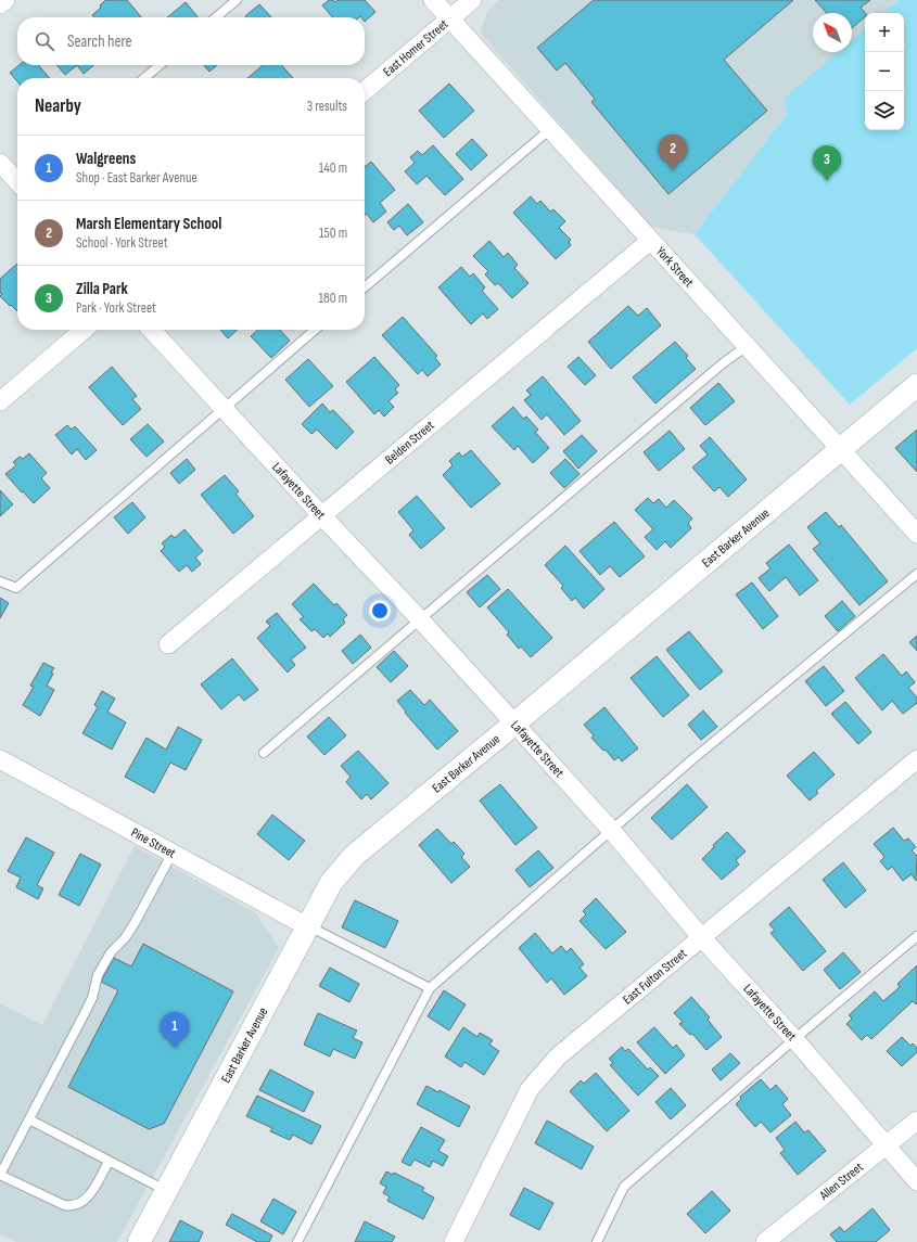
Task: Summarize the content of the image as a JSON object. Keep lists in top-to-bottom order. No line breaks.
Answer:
{"streets":{"street":["East Homer Street","York Street","Belden Street","Lafayette Street","East Barker Avenue","Pine Street","East Fulton Street","Allen Street"]},"crossings":[["East Homer Street","York Street"],["York Street","Belden Street"],["York Street","East Barker Avenue"],["Belden Street","Lafayette Street"],["Lafayette Street","East Barker Avenue"],["Lafayette Street","East Fulton Street"],["Lafayette Street","Allen Street"],["East Barker Avenue","Pine Street"]],"north":"top left","page":{"map_buttons":["+","−"],"search":"Search here","heading":["Nearby","3 results"],"pins":["2","3","1"],"list":[{"mark":"1","name":"Walgreens","note":"Shop · East Barker Avenue","value":"140 m"},{"mark":"2","name":"Marsh Elementary School","note":"School · York Street","value":"150 m"},{"mark":"3","name":"Zilla Park","note":"Park · York Street","value":"180 m"}]}}
